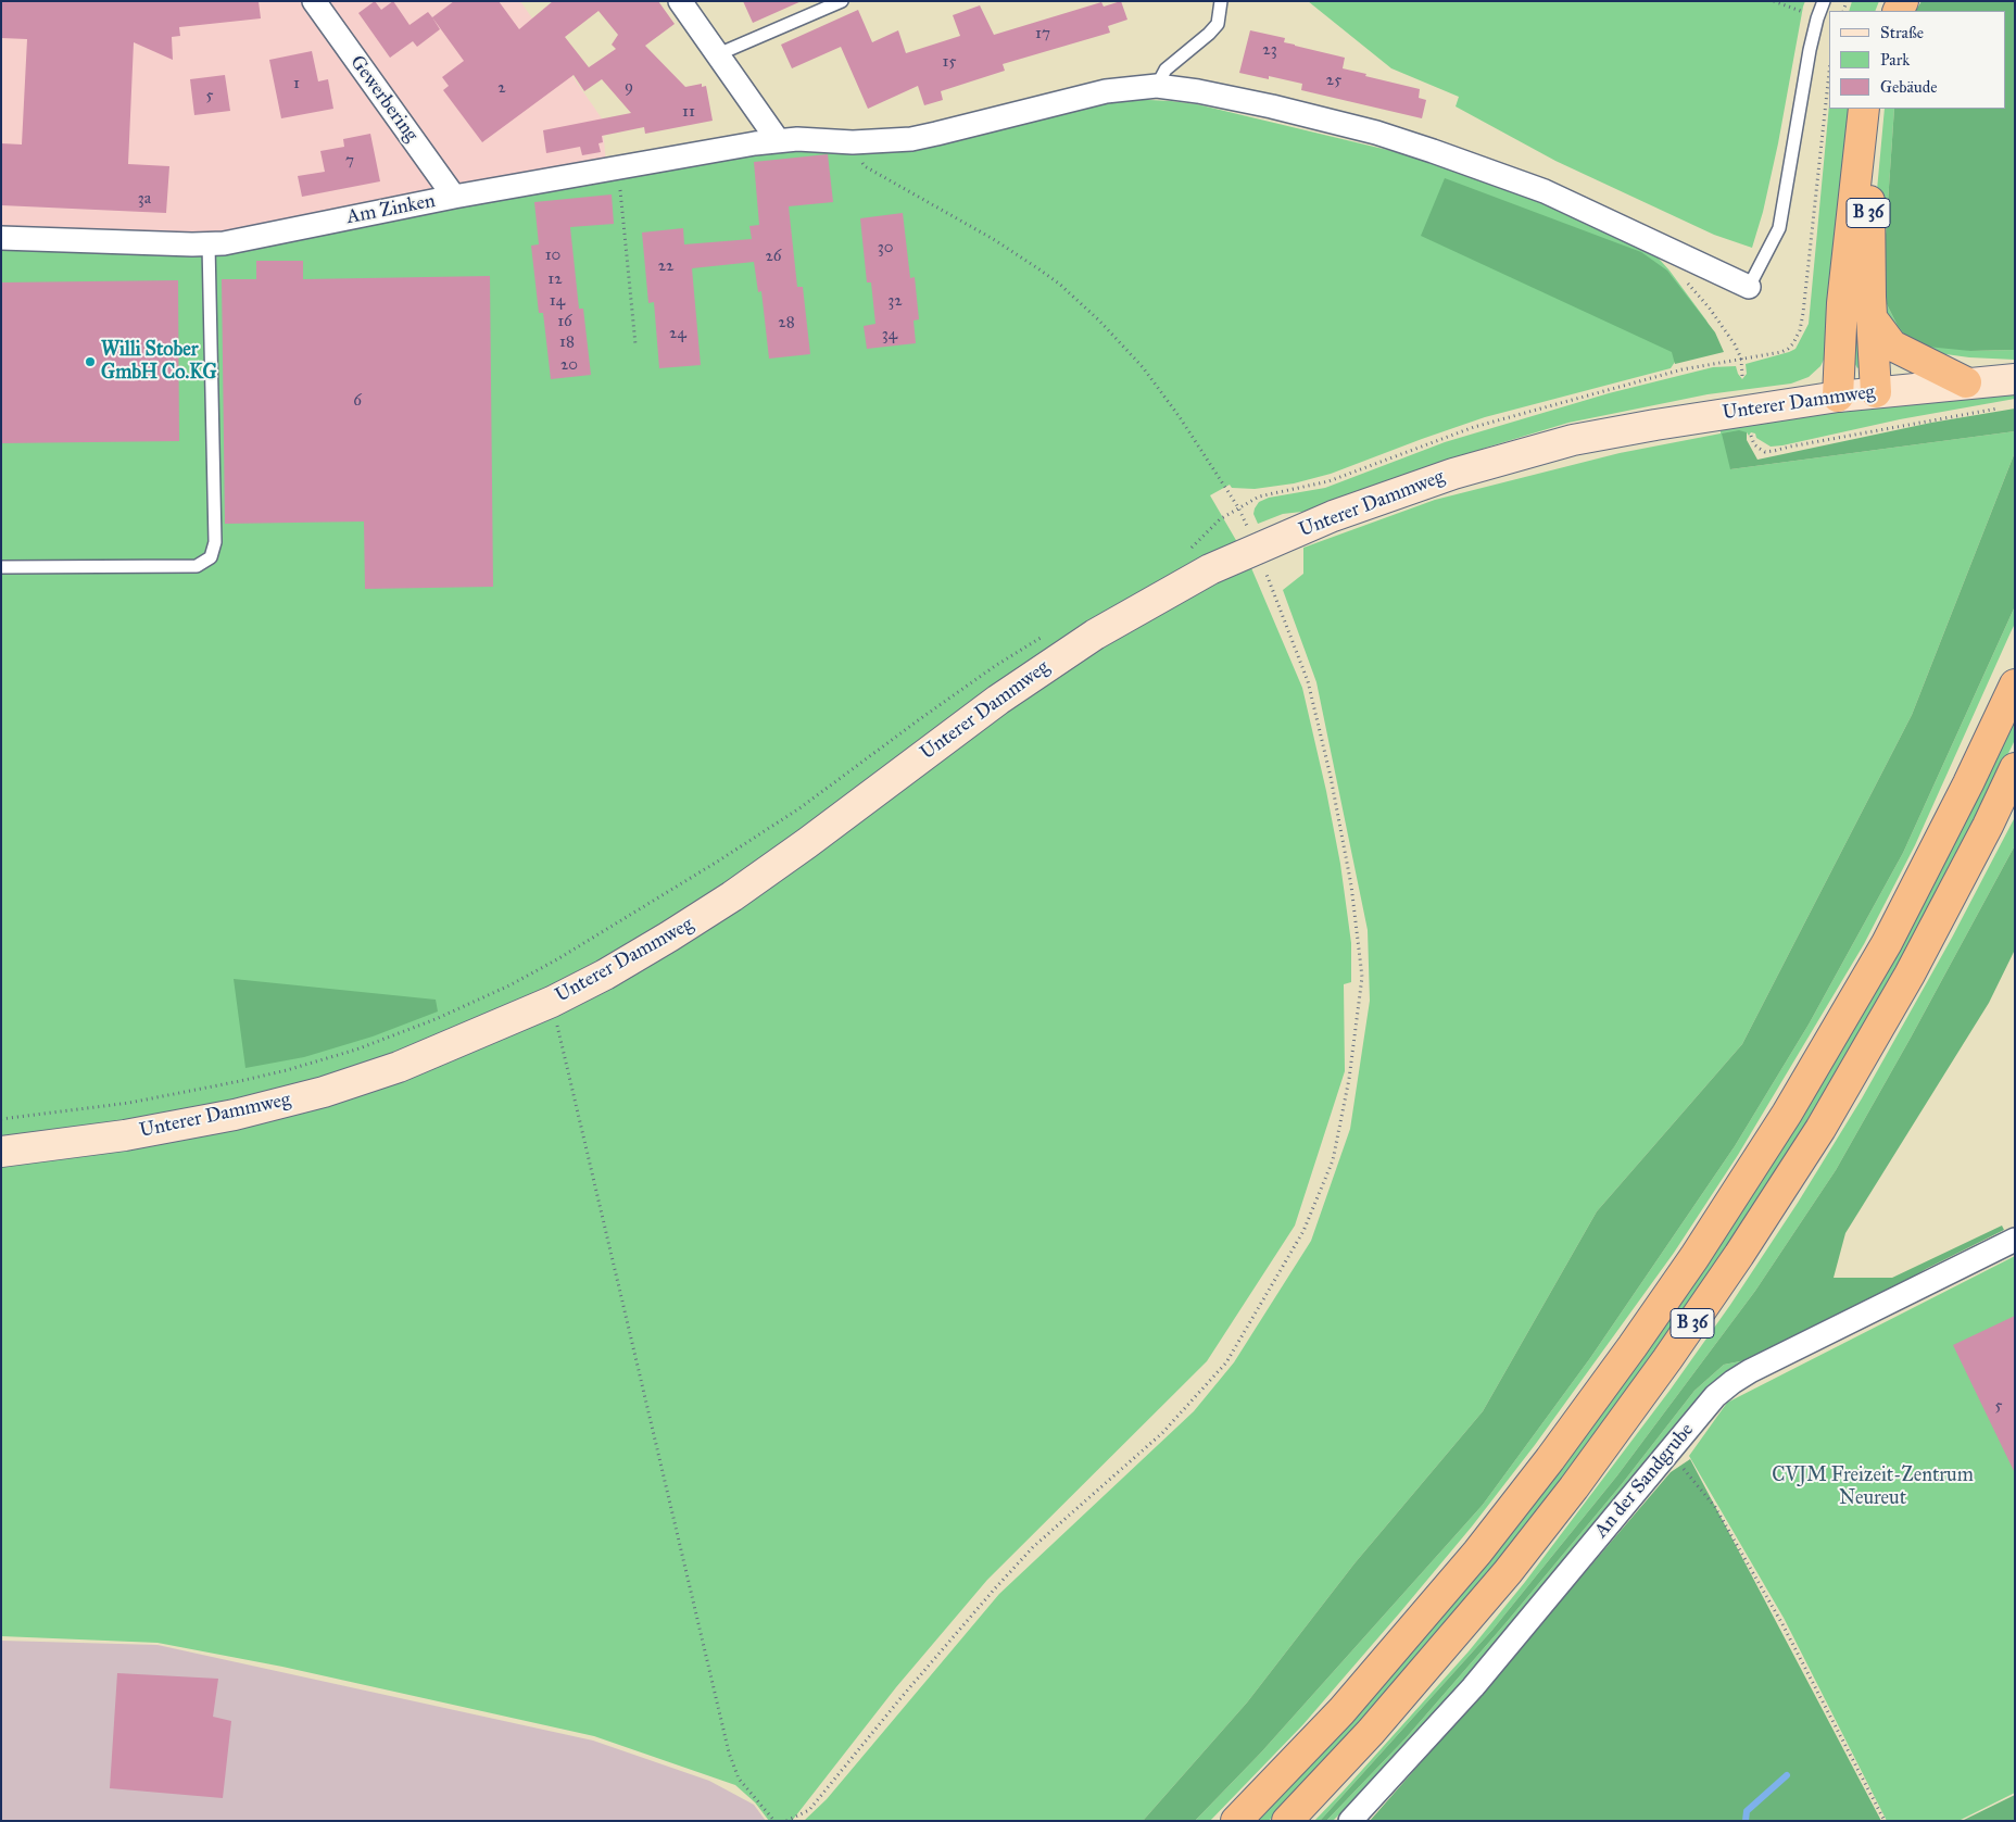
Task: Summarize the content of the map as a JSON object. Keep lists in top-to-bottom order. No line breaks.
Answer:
{"streets":{"highway":["B 36"],"main road":["Unterer Dammweg"],"street":["Gewerbering","Am Zinken","An der Sandgrube"]},"crossings":[["Gewerbering","Am Zinken"],["B 36","Unterer Dammweg"]],"parks":["CVJM Freizeit-Zentrum Neureut"],"places":["Willi Stober GmbH Co.KG"],"house_numbers":["17","23","15","25","1","9","2","5","11","7","3a","30","10","26","22","12","14","32","16","28","24","34","18","20","6","5"],"legend":["Straße","Park","Gebäude"]}
